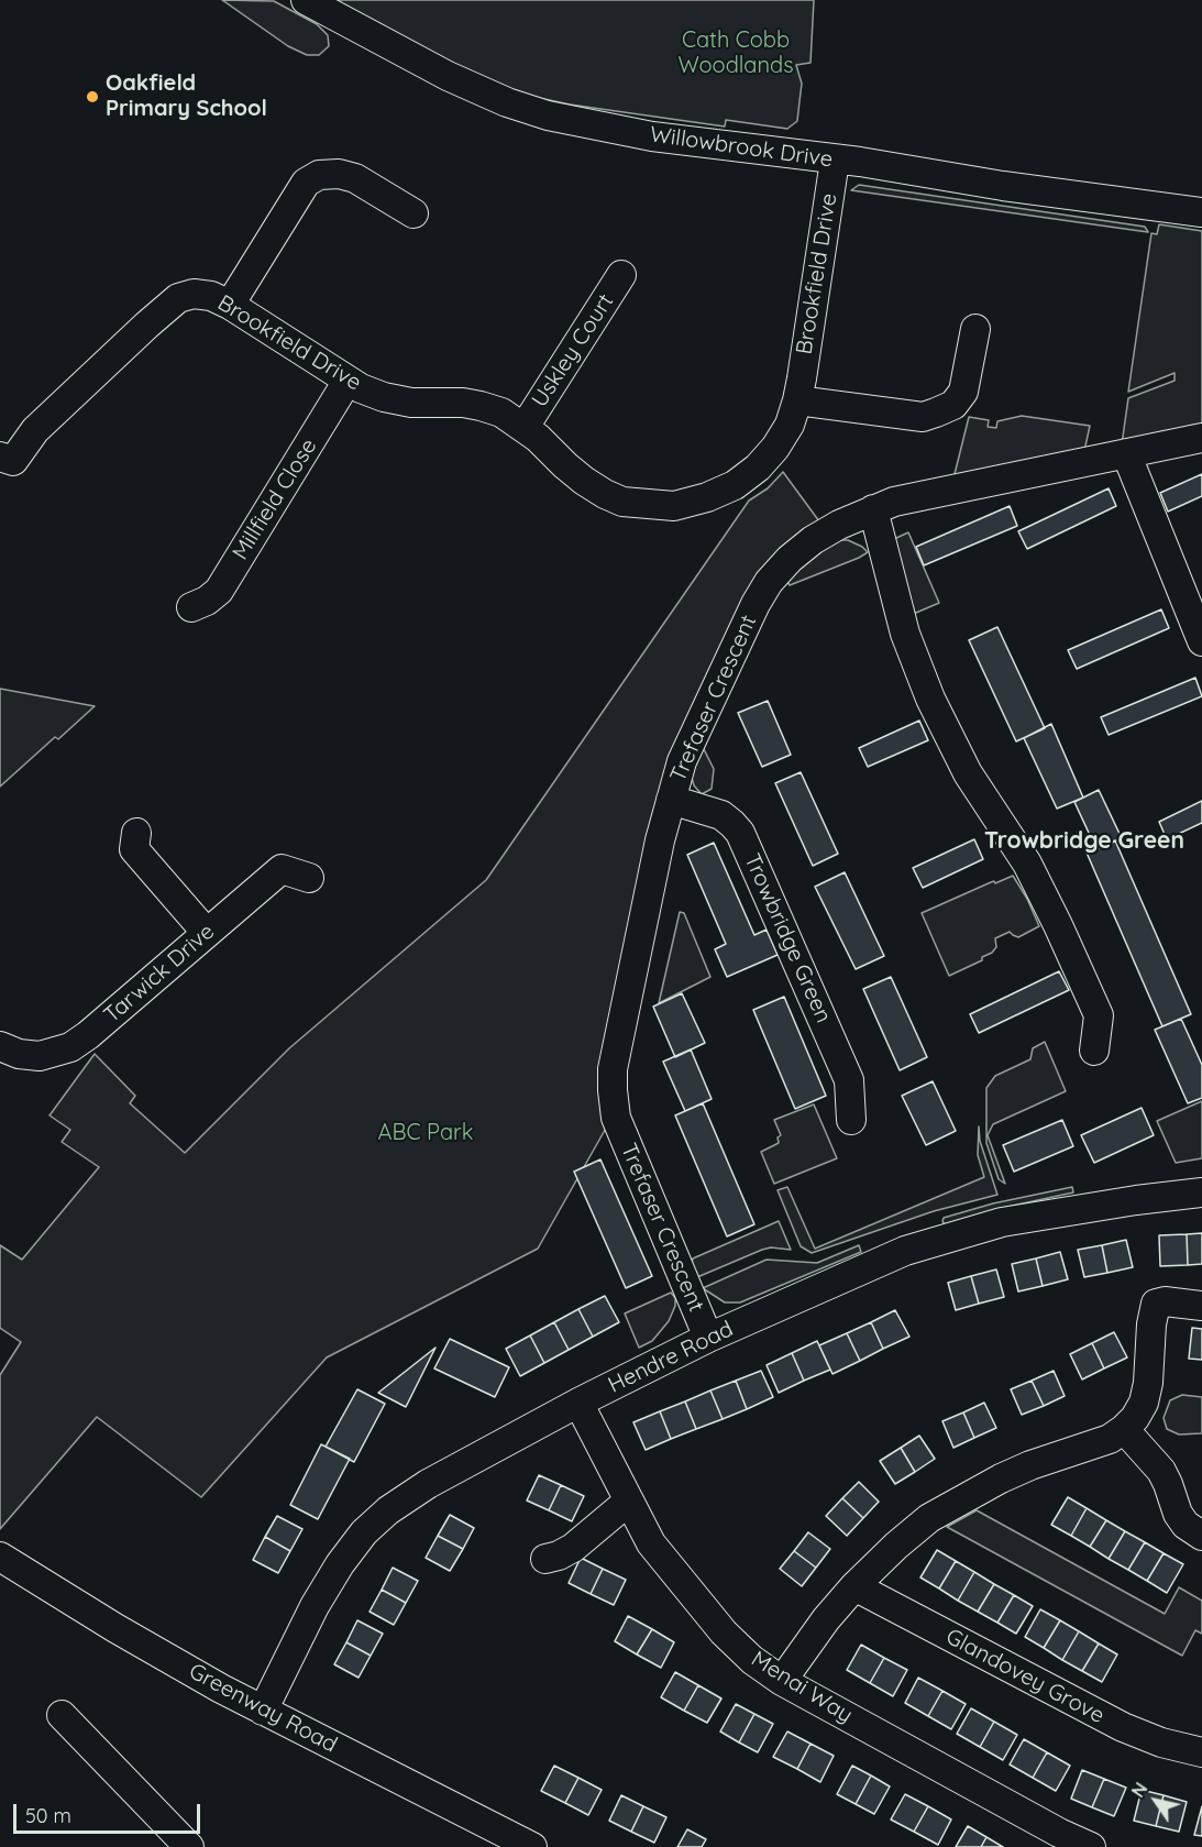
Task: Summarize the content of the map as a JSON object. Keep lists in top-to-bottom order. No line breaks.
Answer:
{"streets":{"street":["Willowbrook Drive","Brookfield Drive","Uskley Court","Millfield Close","Trefaser Crescent","Trowbridge Green","Tarwick Drive","Hendre Road","Glandovey Grove","Menai Way","Greenway Road"]},"crossings":[["Willowbrook Drive","Brookfield Drive"],["Brookfield Drive","Uskley Court"],["Brookfield Drive","Millfield Close"],["Trefaser Crescent","Trowbridge Green"],["Trefaser Crescent","Hendre Road"],["Hendre Road","Menai Way"],["Hendre Road","Greenway Road"]],"districts":["Trowbridge Green"],"parks":["Cath Cobb Woodlands","ABC Park"],"places":["Oakfield Primary School"],"scale_bar":"50 m","north":"top left"}
